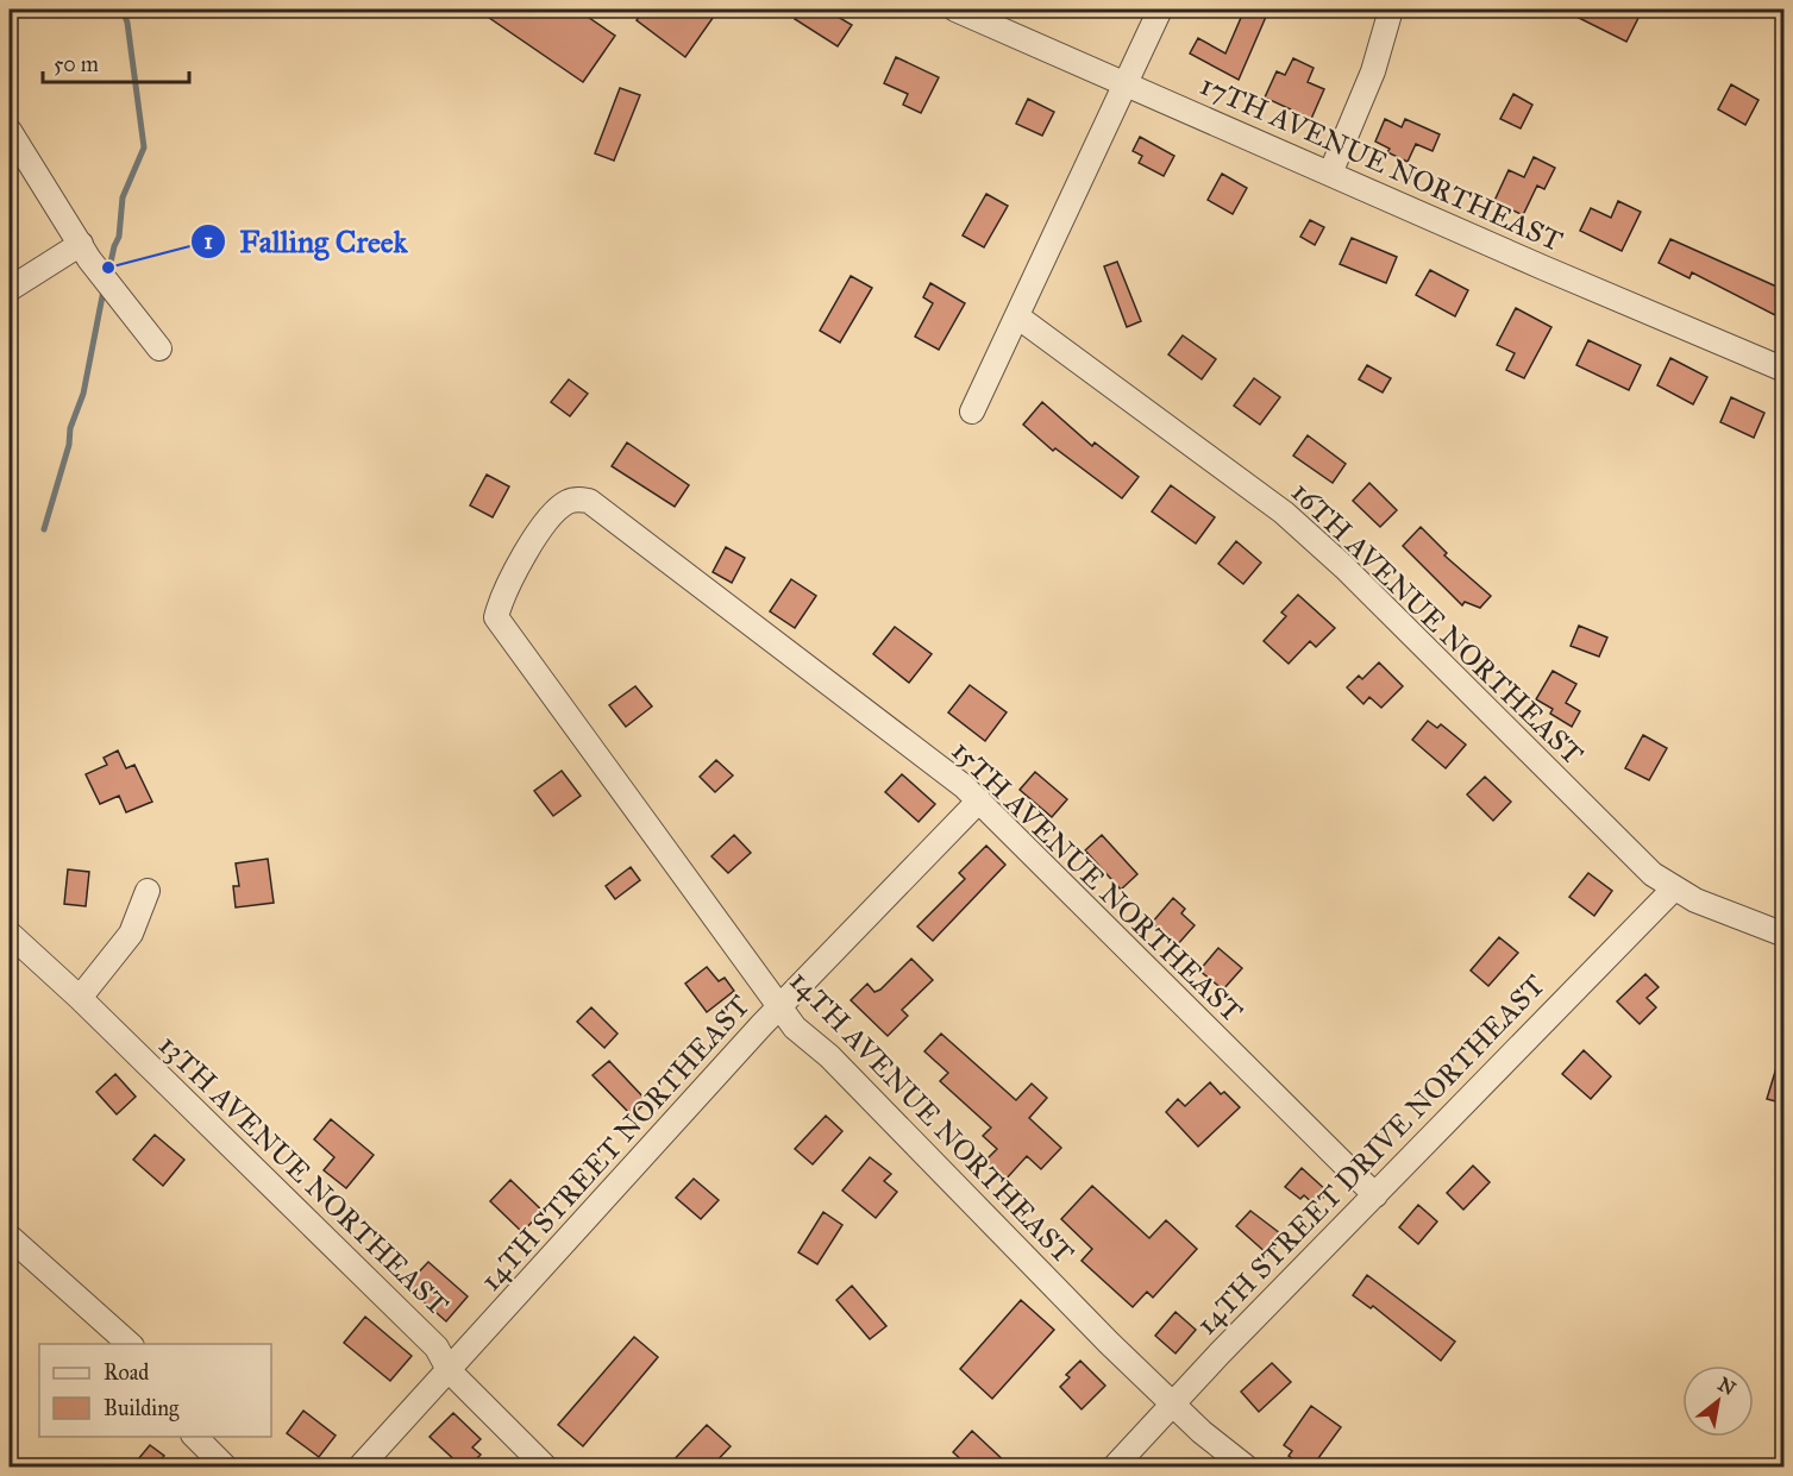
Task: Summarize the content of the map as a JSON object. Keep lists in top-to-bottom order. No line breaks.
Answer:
{"streets":{"street":["17TH AVENUE NORTHEAST","16TH AVENUE NORTHEAST","15TH AVENUE NORTHEAST","14TH AVENUE NORTHEAST","14TH STREET NORTHEAST","14TH STREET DRIVE NORTHEAST","13TH AVENUE NORTHEAST"]},"crossings":[["16TH AVENUE NORTHEAST","14TH STREET DRIVE NORTHEAST"],["15TH AVENUE NORTHEAST","14TH AVENUE NORTHEAST"],["15TH AVENUE NORTHEAST","14TH STREET NORTHEAST"],["15TH AVENUE NORTHEAST","14TH STREET DRIVE NORTHEAST"],["14TH AVENUE NORTHEAST","14TH STREET NORTHEAST"],["14TH AVENUE NORTHEAST","14TH STREET DRIVE NORTHEAST"],["14TH STREET NORTHEAST","13TH AVENUE NORTHEAST"]],"places":["Falling Creek"],"legend":["Road","Building"],"scale_bar":"50 m","north":"top right"}
